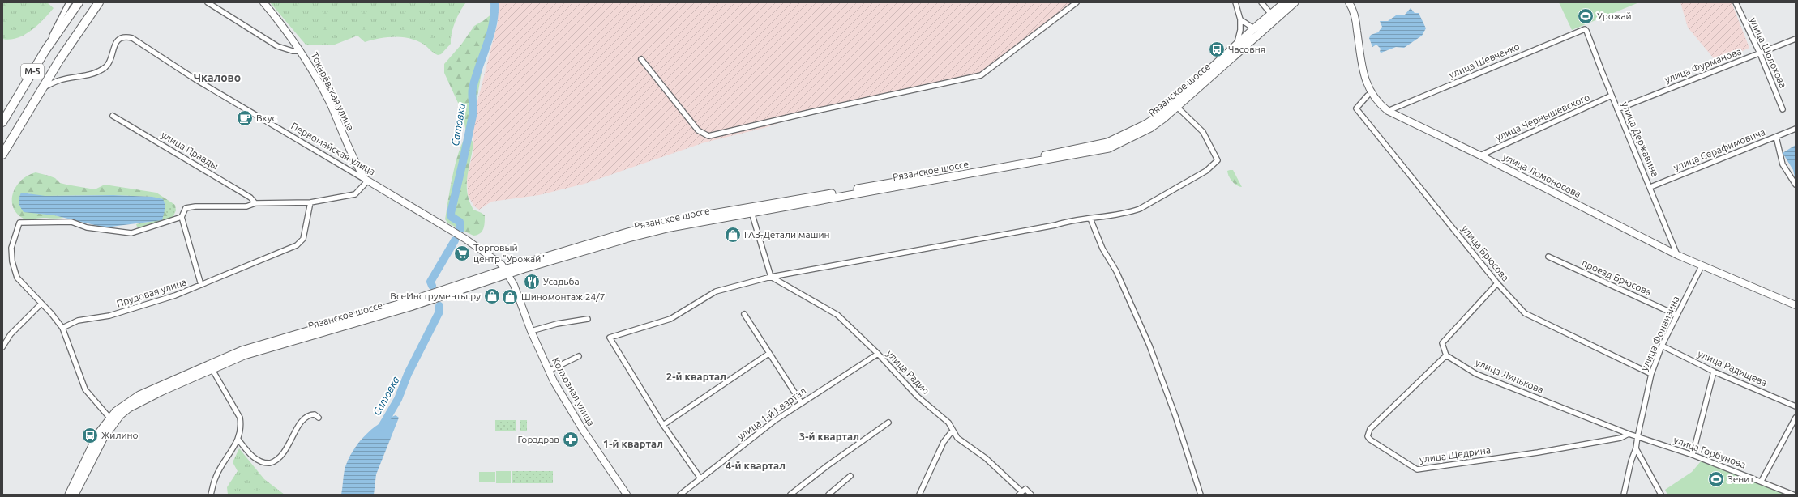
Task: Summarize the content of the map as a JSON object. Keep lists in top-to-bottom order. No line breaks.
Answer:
{"streets":{"highway":["М-5"],"main road":["Рязанское шоссе","Токарёвская улица","Первомайская улица","улица Ломоносова","Колхозная улица"],"street":["улица Шолохова","улица Шевченко","улица Фурманова","улица Чернышевского","улица Державина","улица Серафимовича","улица Правды","улица Брюсова","проезд Брюсова","Прудовая улица","улица Фонвизина","улица Радищева","улица Радио","улица Линькова","улица 1-й Квартал","улица Горбунова","улица Щедрина"]},"crossings":[["улица Шолохова","улица Фурманова"],["улица Шевченко","улица Державина"],["улица Шевченко","улица Ломоносова"],["улица Фурманова","улица Державина"],["М-5","Первомайская улица"],["Рязанское шоссе","Первомайская улица"],["Рязанское шоссе","Колхозная улица"],["Токарёвская улица","Первомайская улица"],["улица Чернышевского","улица Державина"],["улица Чернышевского","улица Ломоносова"],["улица Державина","улица Серафимовича"],["улица Державина","улица Ломоносова"],["Первомайская улица","Колхозная улица"],["улица Ломоносова","улица Брюсова"],["улица Ломоносова","улица Фонвизина"],["улица Брюсова","улица Фонвизина"],["проезд Брюсова","улица Фонвизина"],["улица Фонвизина","улица Радищева"],["улица Фонвизина","улица Линькова"],["улица Фонвизина","улица Горбунова"],["улица Радио","улица 1-й Квартал"],["улица Линькова","улица Горбунова"],["улица Линькова","улица Щедрина"]],"districts":["Чкалово","2-й квартал","3-й квартал","1-й квартал","4-й квартал"],"water":["Сатовка"],"places":{"sports":["Урожай","Зенит"],"bus stop":["Часовня","Жилино"],"cafe":["Вкус"],"shop":["ГАЗ-Детали машин","ВсеИнструменты.ру","Шиномонтаж 24/7"],"supermarket":["Торговый центр \"Урожай\""],"restaurant":["Усадьба"],"pharmacy":["Горздрав"]}}
